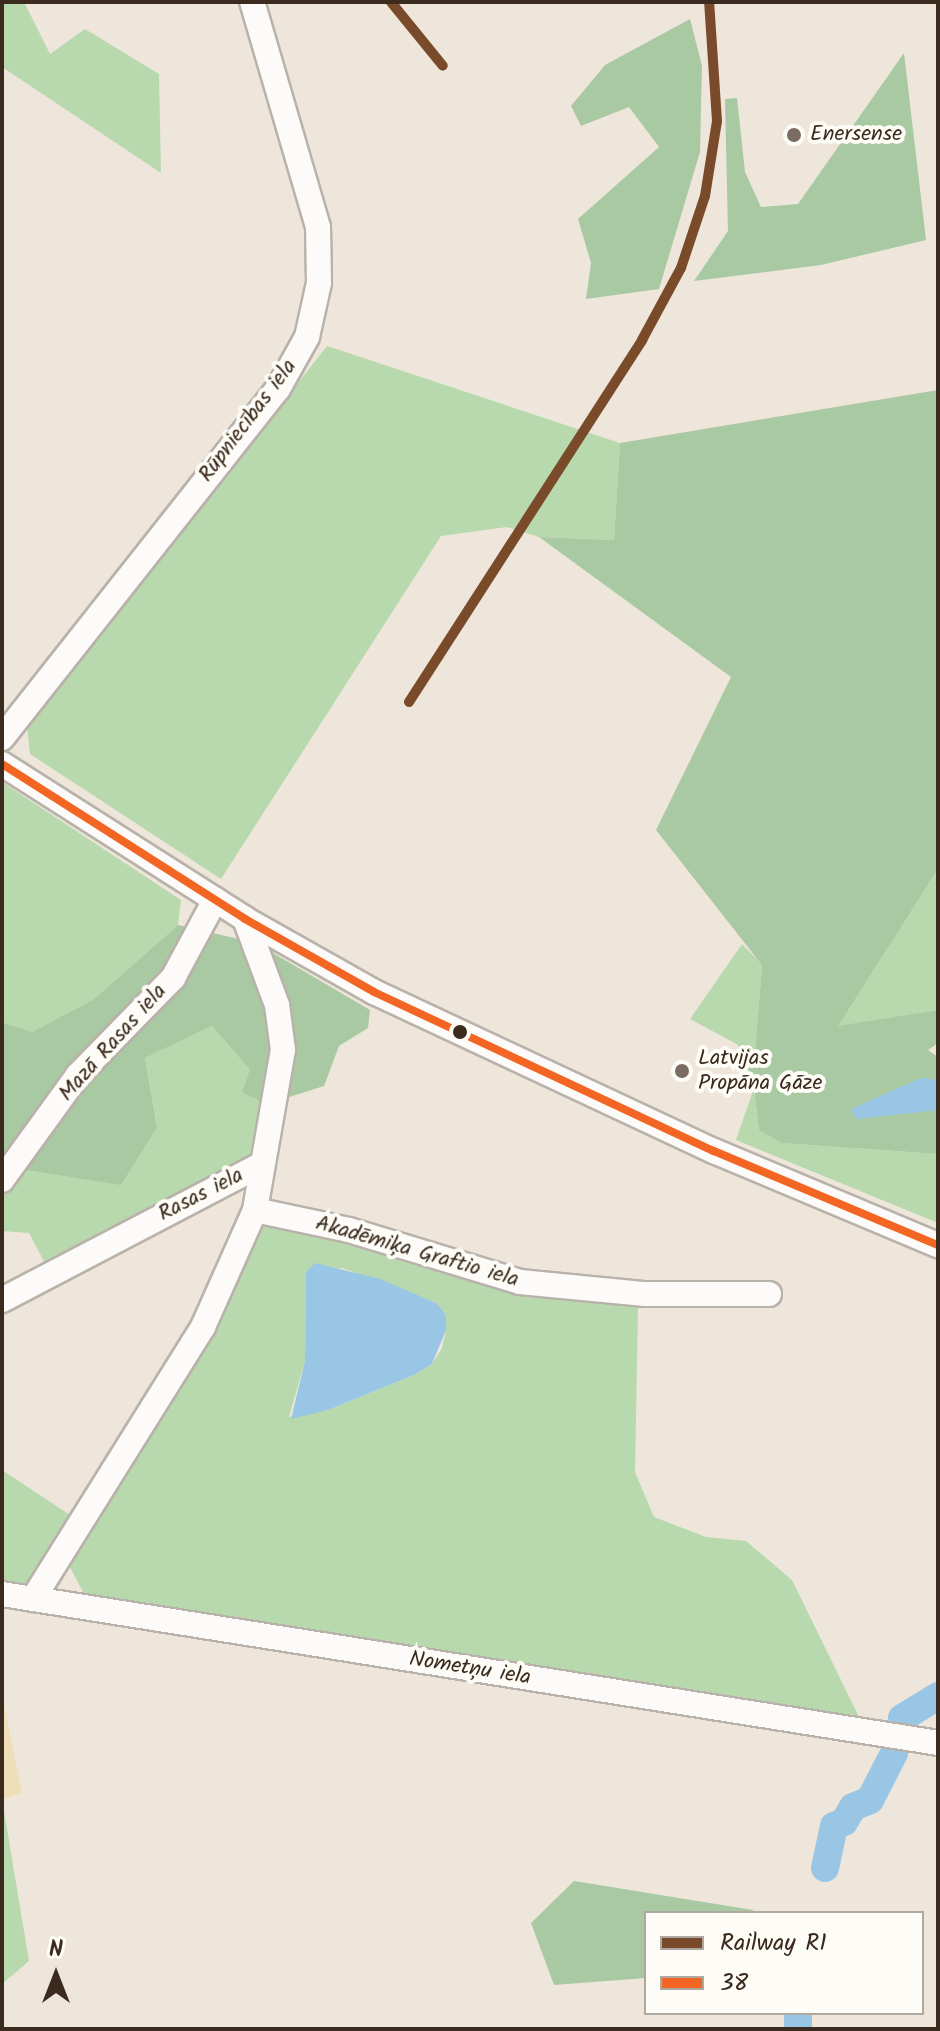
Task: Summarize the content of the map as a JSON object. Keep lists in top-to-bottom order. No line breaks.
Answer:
{"streets":{"street":["Rūpniecības iela","Mazā Rasas iela","Rasas iela","Akadēmiķa Graftio iela","Nometņu iela"]},"places":["Enersense","Latvijas Propāna Gāze"],"lines":["rail line R1","transit line 38"],"legend":["Railway R1","38"],"north":"top"}
